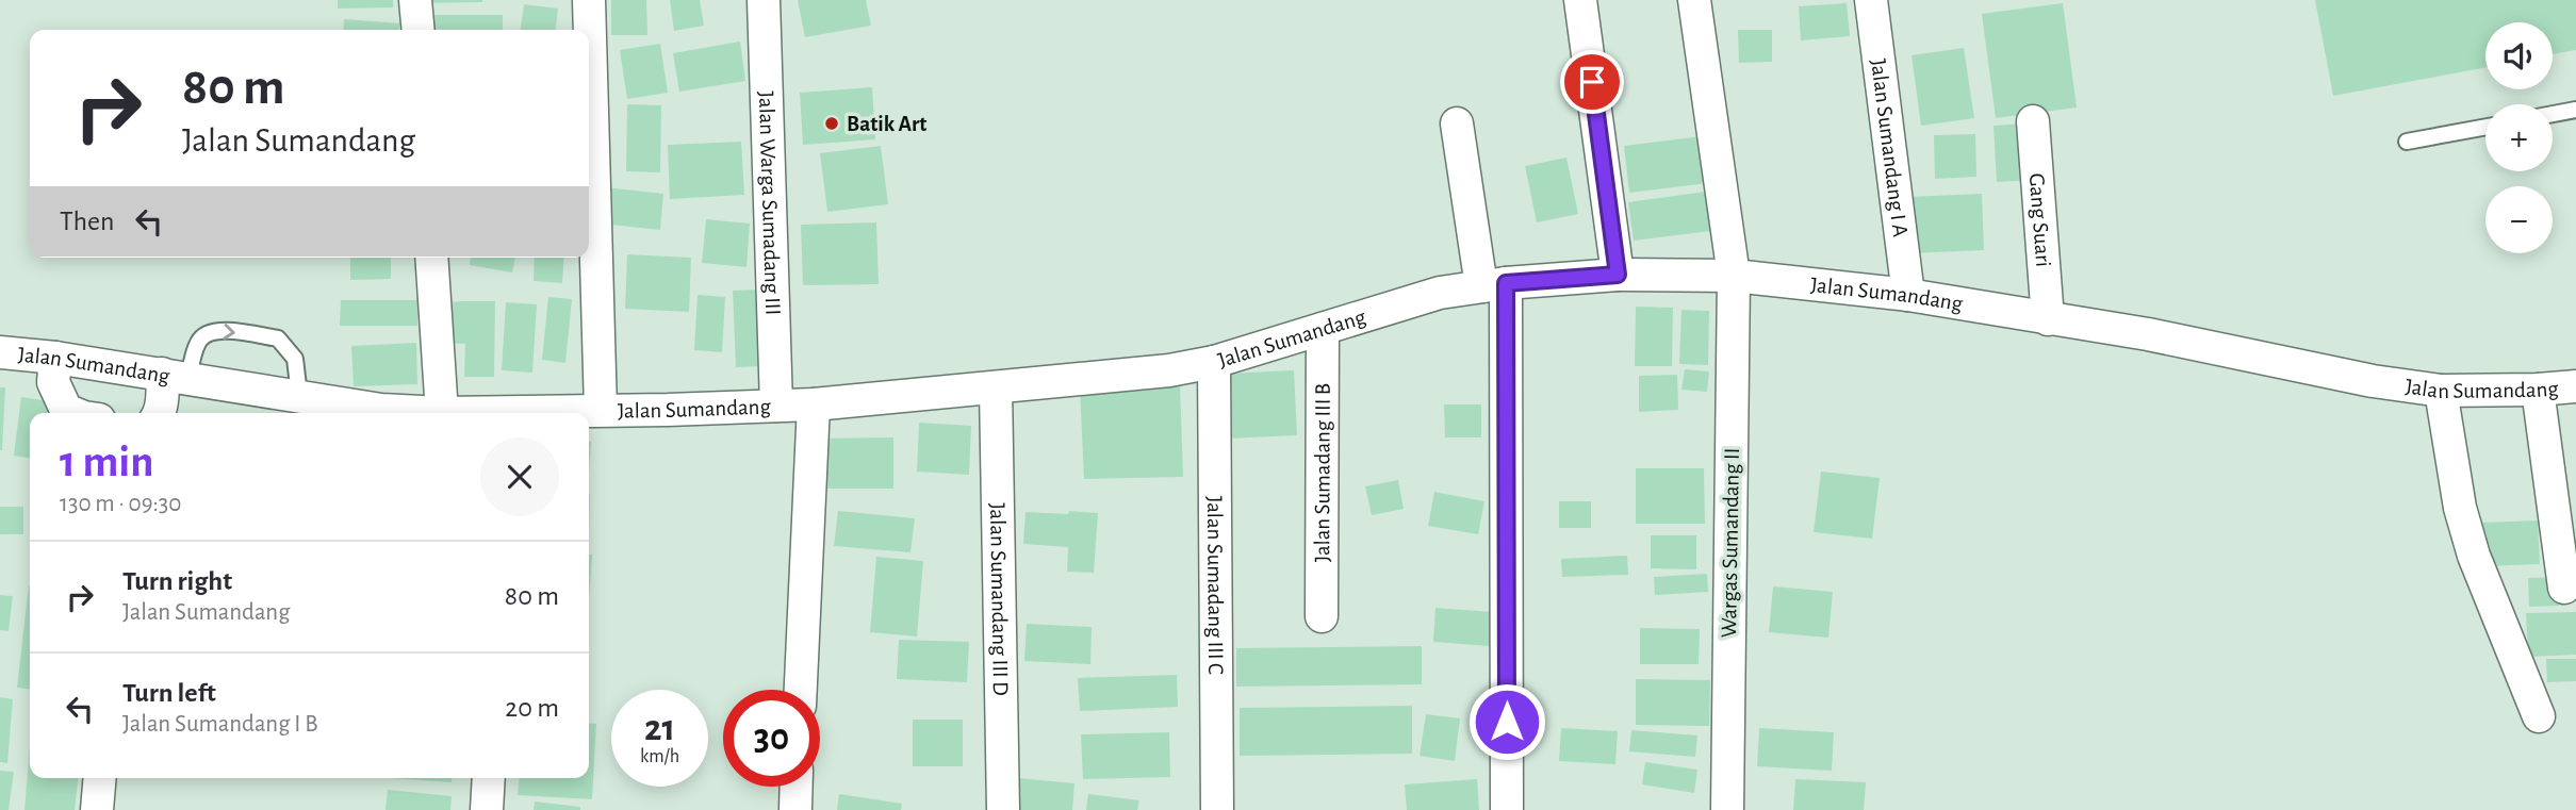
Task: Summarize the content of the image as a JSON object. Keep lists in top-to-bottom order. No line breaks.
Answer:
{"streets":{"street":["Jalan Sumandang I A","Jalan Warga Sumadang III","Gang Suari","Jalan Sumandang","Jalan Sumadang III B","Wargas Sumandang II","Jalan Sumadang III C","Jalan Sumandang III D"]},"crossings":[["Jalan Sumandang I A","Jalan Sumandang"],["Jalan Warga Sumadang III","Jalan Sumandang"],["Gang Suari","Jalan Sumandang"],["Jalan Sumandang","Jalan Sumadang III B"],["Jalan Sumandang","Wargas Sumandang II"],["Jalan Sumandang","Jalan Sumadang III C"],["Jalan Sumandang","Jalan Sumandang III D"]],"places":["Batik Art"],"page":{"map_buttons":["+","−"],"turn":["80 m","Jalan Sumandang"],"then":"Then","heading":["1 min","130 m · 09:30"],"list":[{"name":"Turn right","note":"Jalan Sumandang","value":"80 m"},{"name":"Turn left","note":"Jalan Sumandang I B","value":"20 m"}],"speed":"21 km/h","limit":"30"}}
